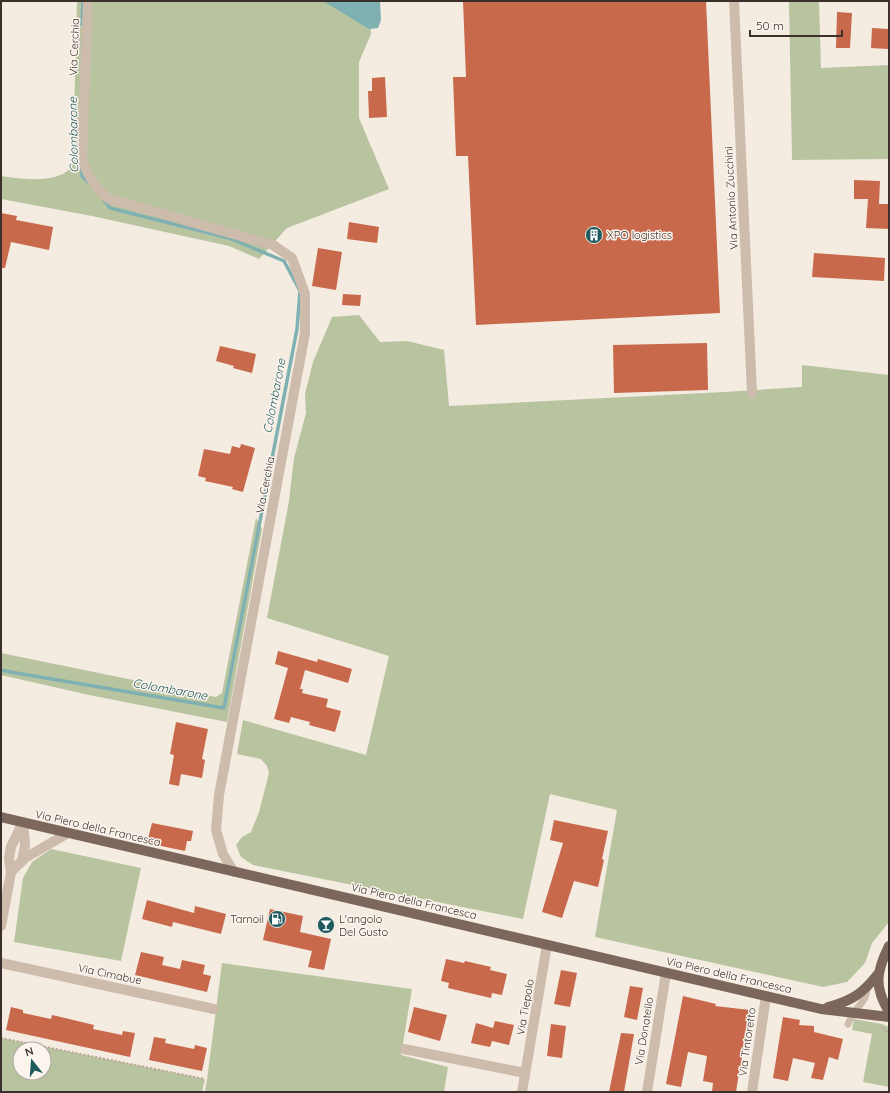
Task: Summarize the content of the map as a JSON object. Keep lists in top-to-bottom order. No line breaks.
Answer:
{"streets":{"main road":["Via Piero della Francesca"],"street":["Via Cerchia","Via Antonio Zucchini","Via Cimabue","Via Tiepolo","Via Donatello","Via Tintoretto"]},"crossings":[["Via Cerchia","Via Piero della Francesca"],["Via Piero della Francesca","Via Tiepolo"],["Via Piero della Francesca","Via Donatello"],["Via Piero della Francesca","Via Tintoretto"]],"water":["Colombarone"],"places":{"building":["XPO logistics"],"fuel station":["Tamoil"],"bar":["L'angolo Del Gusto"]},"scale_bar":"50 m","north":"top"}
